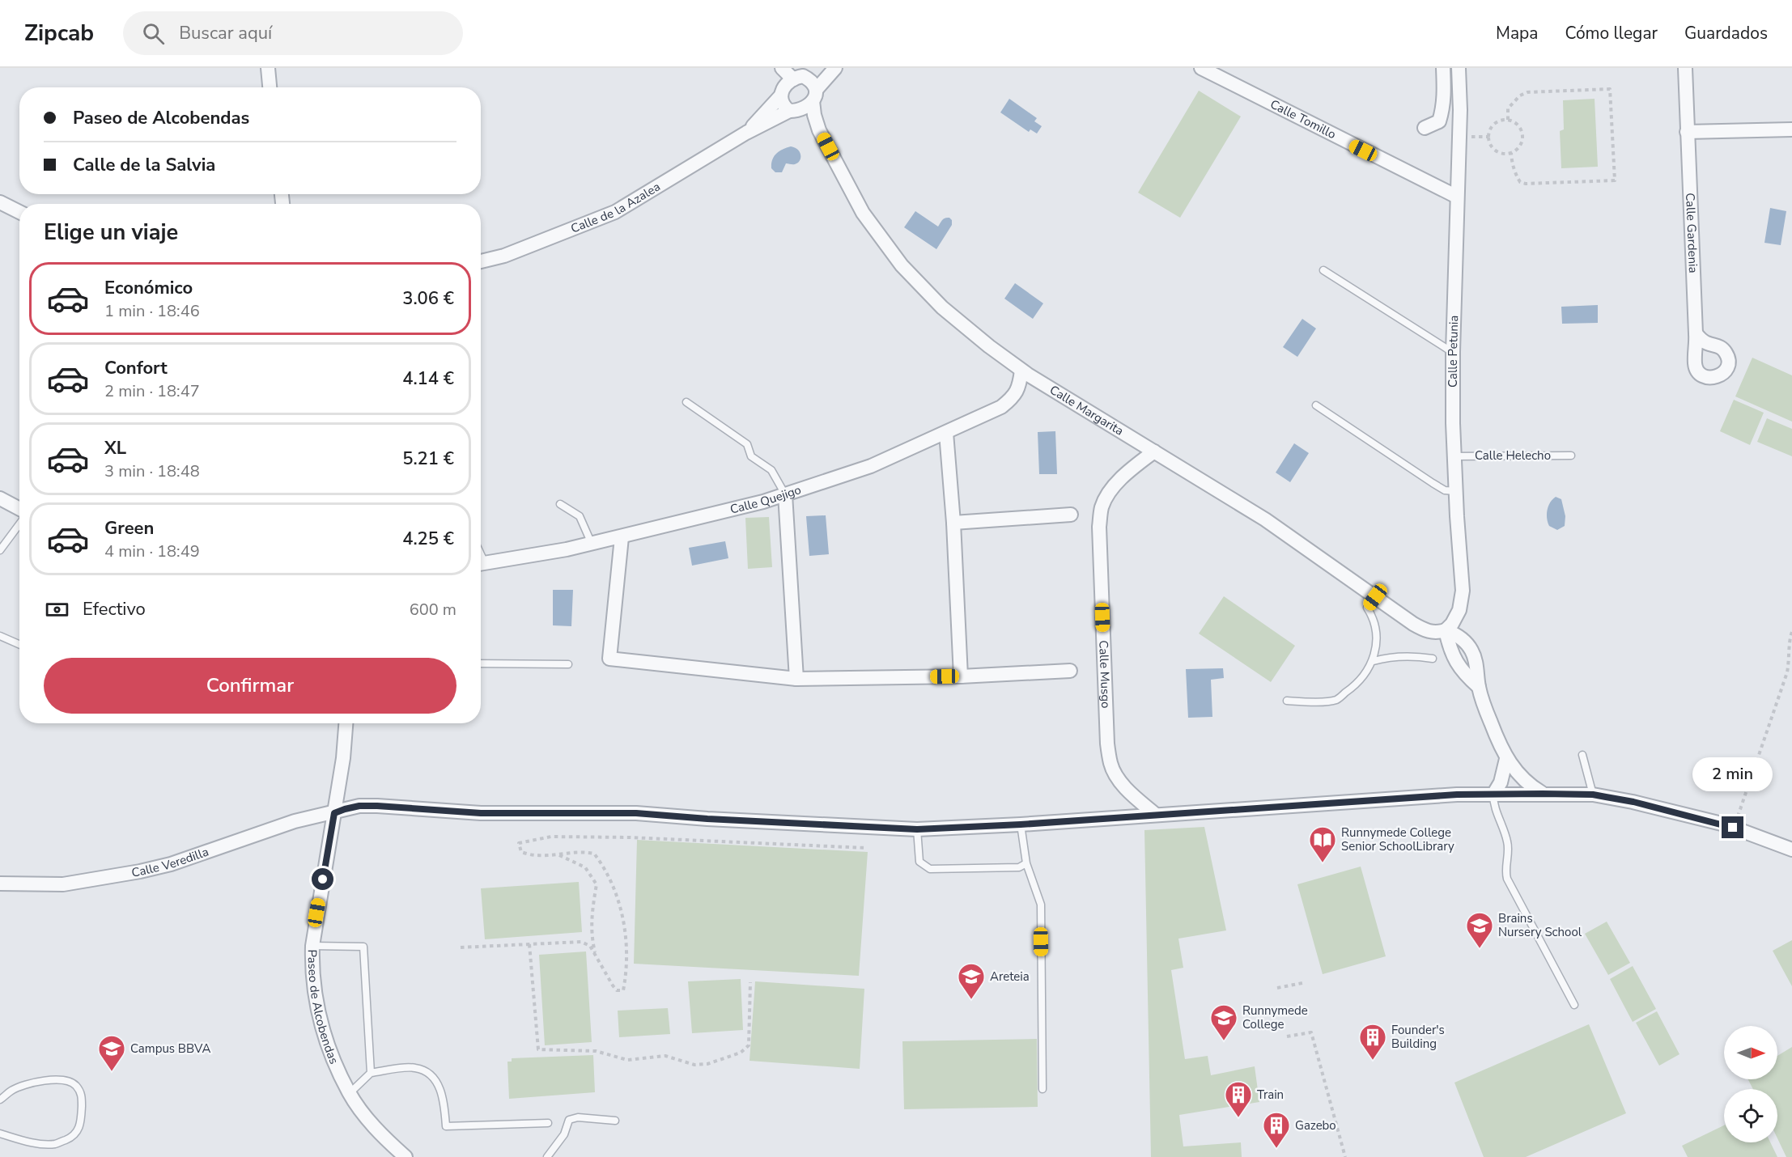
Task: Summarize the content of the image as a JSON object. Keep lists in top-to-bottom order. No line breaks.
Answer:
{"streets":{"street":["Calle Tomillo","Calle de la Azalea","Calle Gardenia","Calle Petunia","Calle Margarita","Calle Quejigo","Calle Musgo","Calle Veredilla","Paseo de Alcobendas"],"lane":["Calle Helecho"]},"crossings":[["Calle Tomillo","Calle Petunia"],["Calle de la Azalea","Calle Margarita"],["Calle Petunia","Calle Margarita"],["Calle Petunia","Calle Helecho"],["Calle Margarita","Calle Quejigo"],["Calle Margarita","Calle Musgo"],["Calle Musgo","Calle Veredilla"],["Calle Veredilla","Paseo de Alcobendas"]],"places":{"library":["Runnymede College Senior SchoolLibrary"],"school or university":["Brains Nursery School","Areteia","Runnymede College","Campus BBVA"],"building":["Founder's Building","Train","Gazebo"]},"north":"right","page":{"header":"Zipcab","search":"Buscar aquí","nav":["Mapa","Cómo llegar","Guardados"],"banner":["Paseo de Alcobendas","Calle de la Salvia"],"heading":"Elige un viaje","list":[{"name":"Económico","note":"1 min · 18:46","value":"3.06 €"},{"name":"Confort","note":"2 min · 18:47","value":"4.14 €"},{"name":"XL","note":"3 min · 18:48","value":"5.21 €"},{"name":"Green","note":"4 min · 18:49","value":"4.25 €"}],"pay":["Efectivo","600 m"],"buttons":"Confirmar","bubble":"2 min"}}
